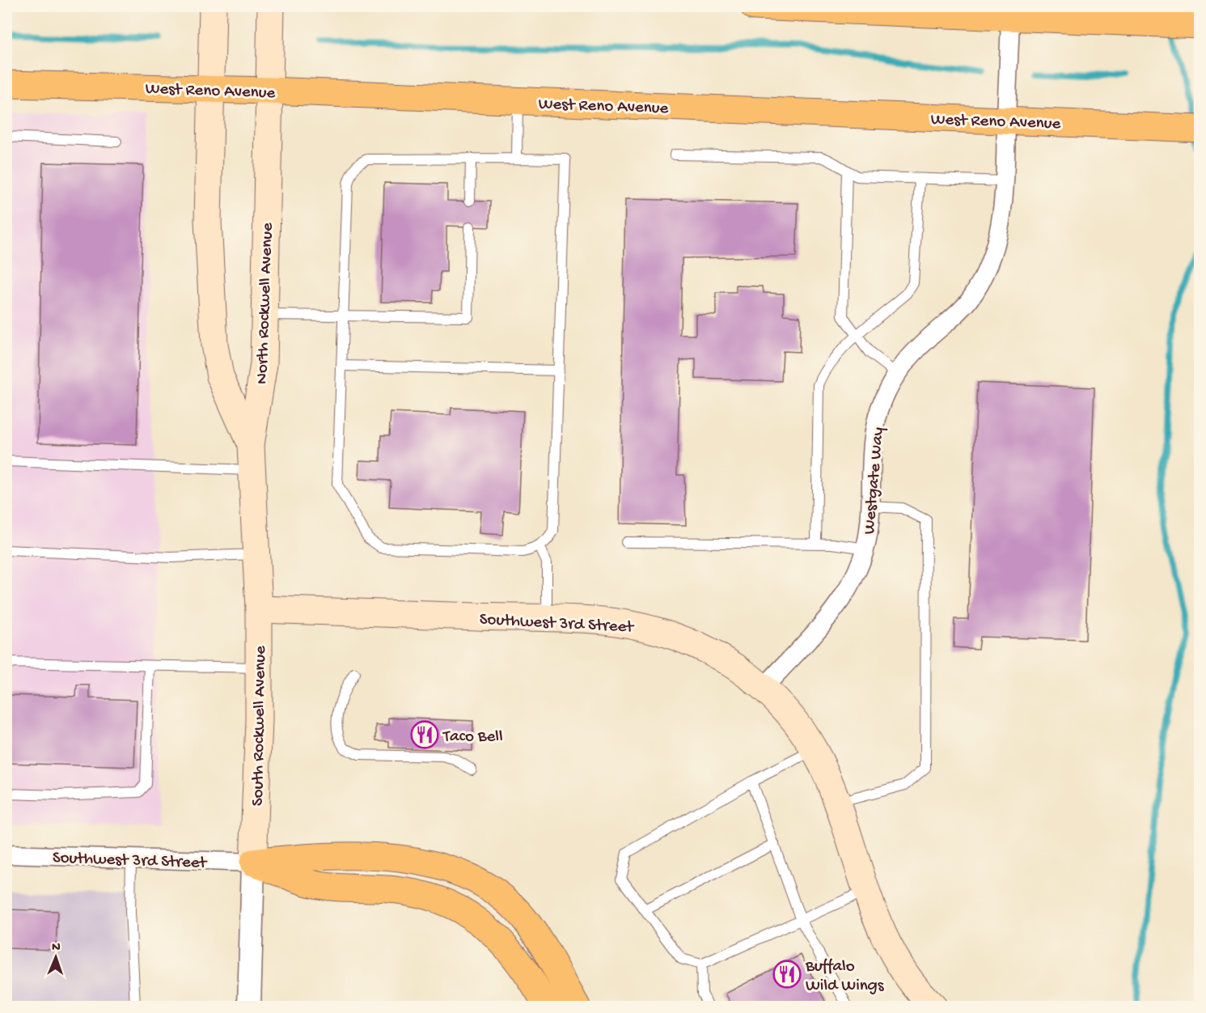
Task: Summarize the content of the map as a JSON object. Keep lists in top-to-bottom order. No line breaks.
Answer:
{"streets":{"main road":["West Reno Avenue","North Rockwell Avenue","Southwest 3rd Street","South Rockwell Avenue"],"street":["Westgate Way"]},"crossings":[["West Reno Avenue","North Rockwell Avenue"],["West Reno Avenue","Westgate Way"],["North Rockwell Avenue","South Rockwell Avenue"],["Westgate Way","Southwest 3rd Street"],["Southwest 3rd Street","South Rockwell Avenue"]],"places":{"restaurant":["Taco Bell","Buffalo Wild Wings"]},"north":"top"}
